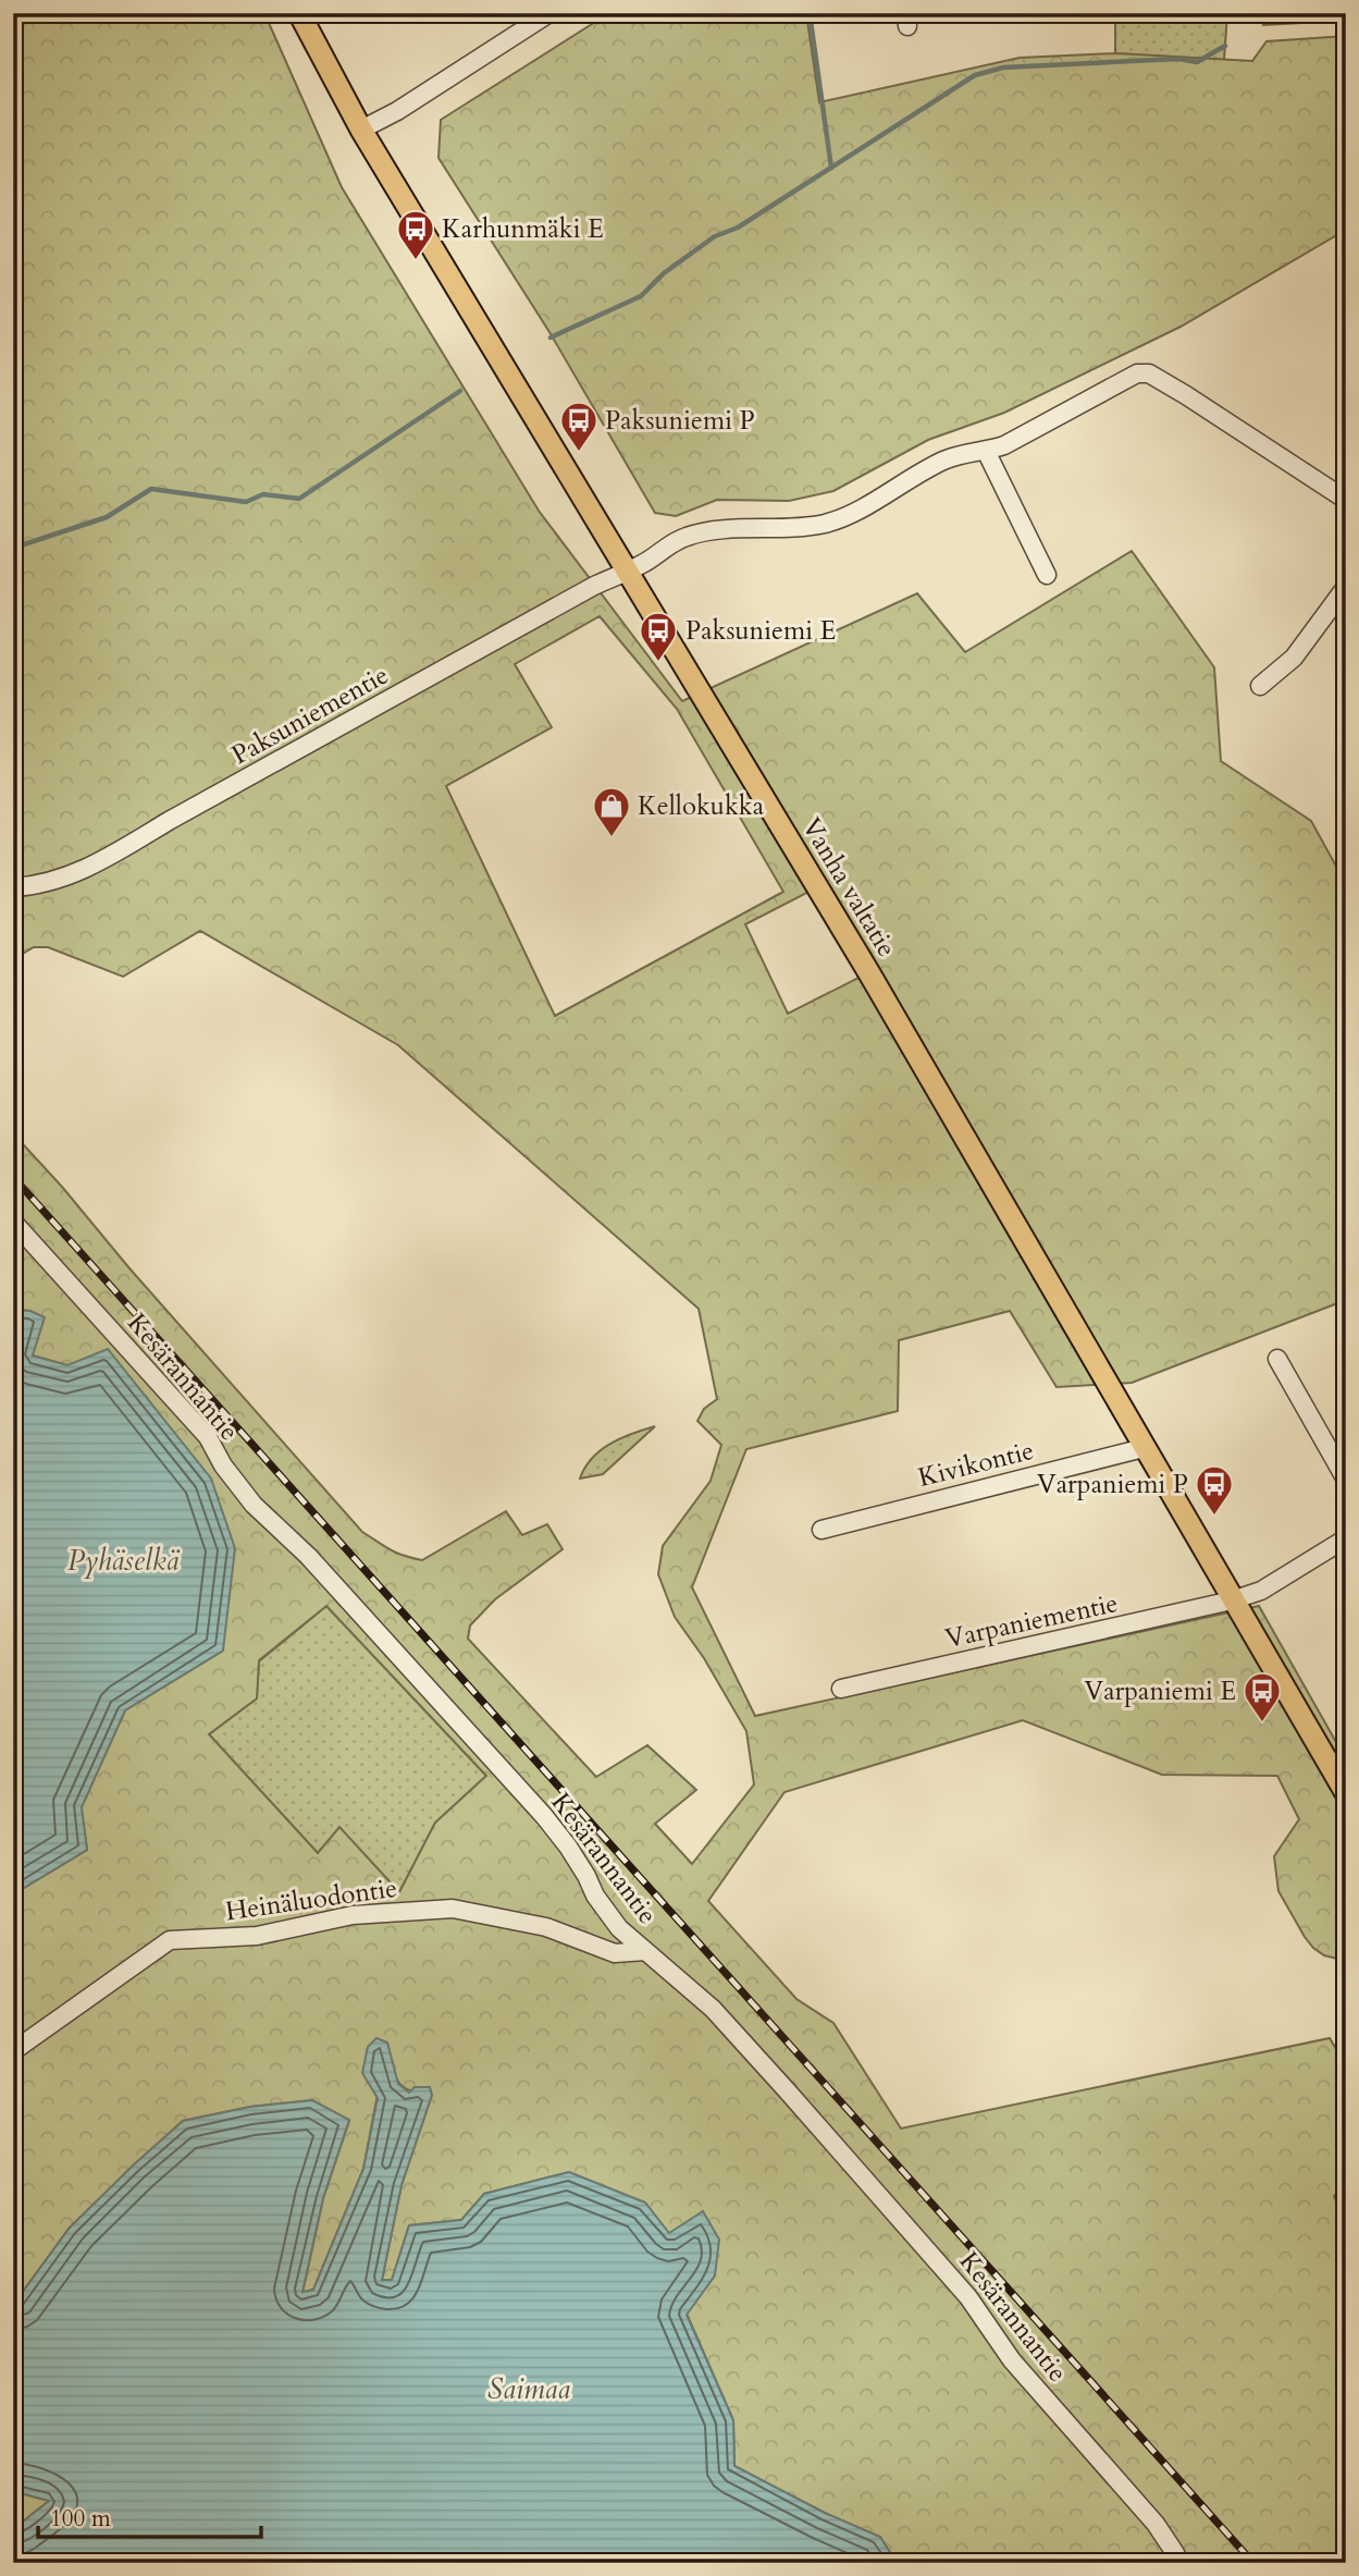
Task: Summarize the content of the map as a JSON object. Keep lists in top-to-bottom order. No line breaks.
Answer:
{"streets":{"main road":["Vanha valtatie"],"street":["Paksuniementie","Kesärannantie","Kivikontie","Varpaniementie","Heinäluodontie"]},"crossings":[["Paksuniementie","Vanha valtatie"],["Vanha valtatie","Kivikontie"],["Vanha valtatie","Varpaniementie"],["Kesärannantie","Heinäluodontie"]],"water":["Pyhäselkä","Saimaa"],"places":{"bus stop":["Karhunmäki E","Paksuniemi P","Paksuniemi E","Varpaniemi P","Varpaniemi E"],"shop":["Kellokukka"]},"scale_bar":"100 m"}
